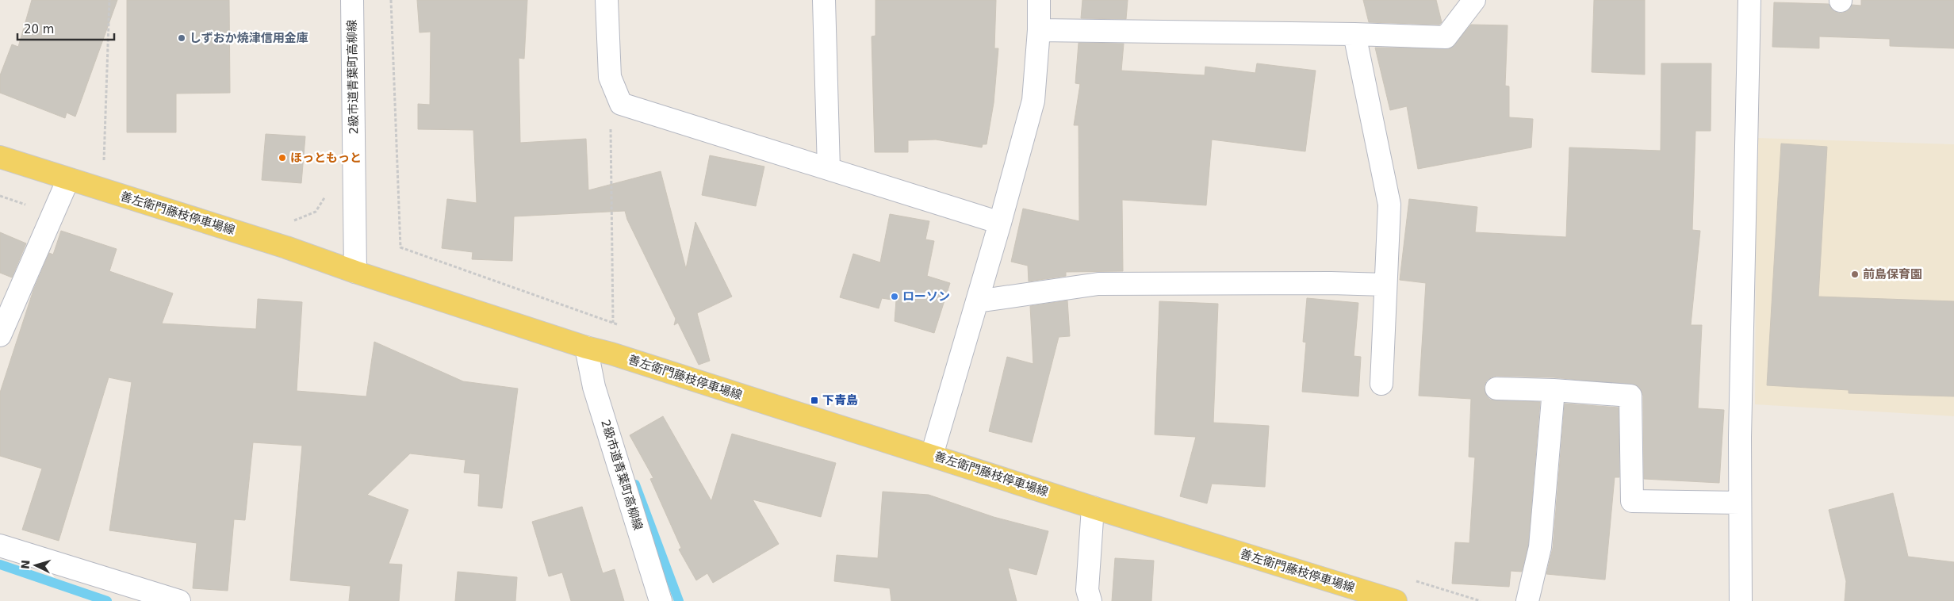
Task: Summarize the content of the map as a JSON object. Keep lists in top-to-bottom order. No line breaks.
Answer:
{"streets":{"main road":["善左衛門藤枝停車場線"],"street":["2級市道青葉町高柳線"]},"crossings":[["2級市道青葉町高柳線","善左衛門藤枝停車場線"]],"places":{"other":["しずおか焼津信用金庫","ほっともっと","前島保育園","ローソン"],"transit":["下青島"]},"scale_bar":"20 m","north":"left"}
